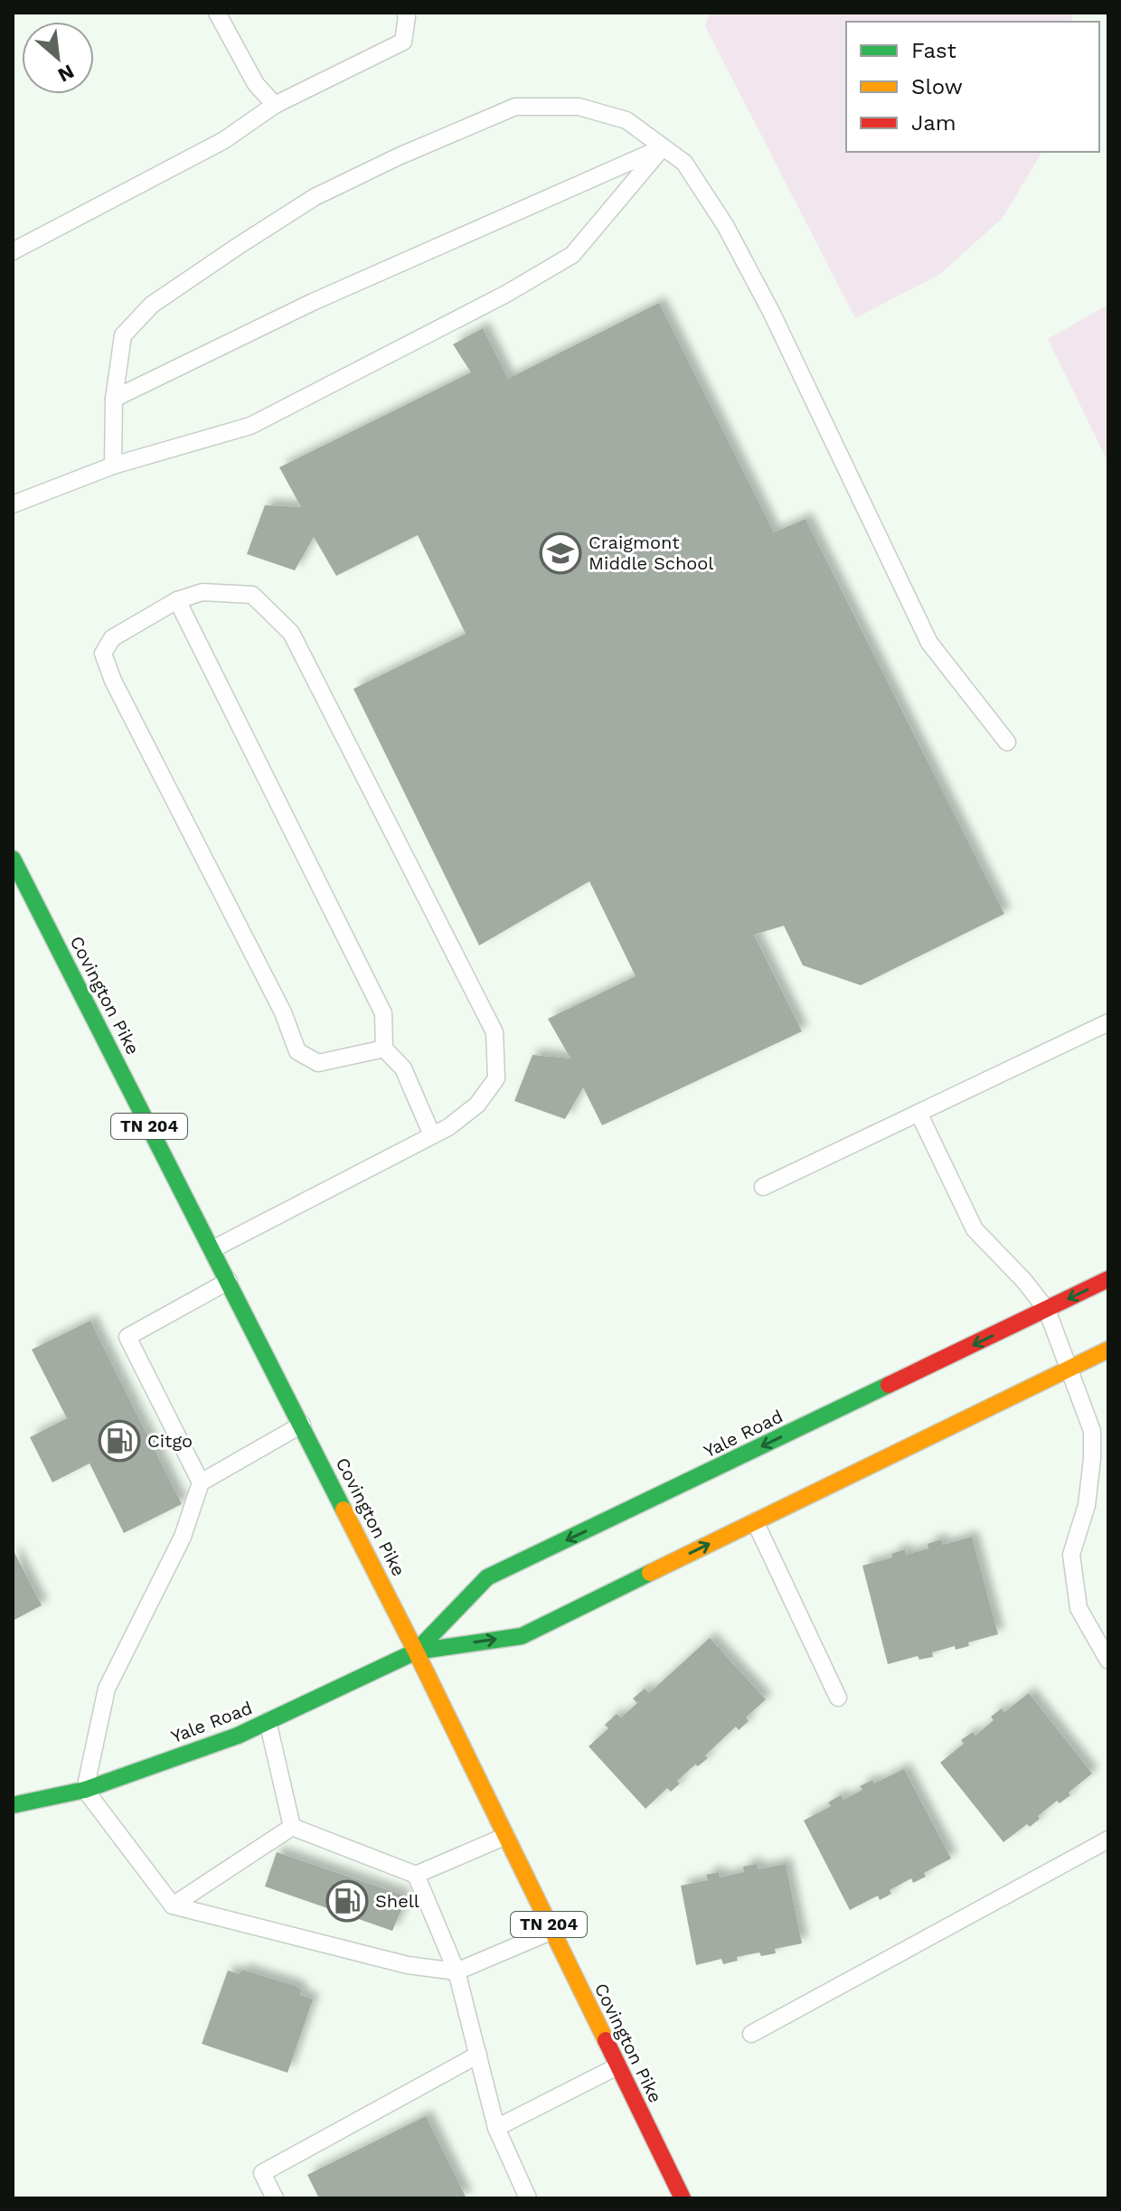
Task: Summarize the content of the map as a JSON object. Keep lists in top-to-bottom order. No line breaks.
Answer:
{"streets":{"main road":["Covington Pike","TN 204","Yale Road"]},"crossings":[["Covington Pike","Yale Road"]],"places":{"school or university":["Craigmont Middle School"],"fuel station":["Citgo","Shell"]},"legend":["Fast","Slow","Jam"],"north":"bottom right"}
